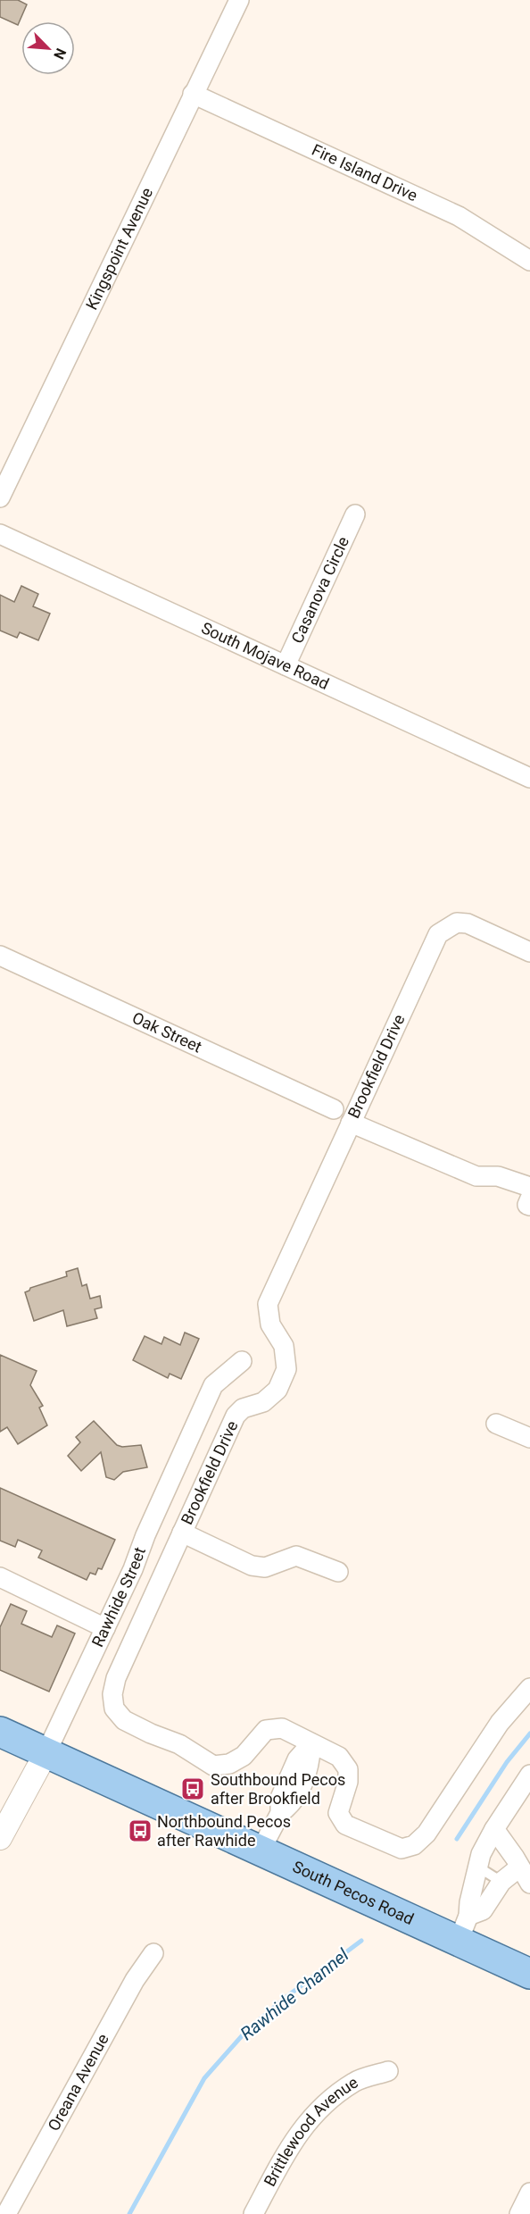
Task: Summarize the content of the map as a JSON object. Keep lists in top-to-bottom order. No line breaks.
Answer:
{"streets":{"main road":["South Pecos Road"],"street":["Fire Island Drive","Kingspoint Avenue","Casanova Circle","South Mojave Road","Oak Street","Brookfield Drive","Rawhide Street","Oreana Avenue","Brittlewood Avenue"]},"crossings":[["Fire Island Drive","Kingspoint Avenue"],["Casanova Circle","South Mojave Road"],["Rawhide Street","South Pecos Road"]],"water":["Rawhide Channel"],"places":{"bus stop":["Southbound Pecos after Brookfield","Northbound Pecos after Rawhide"]},"north":"bottom right"}
